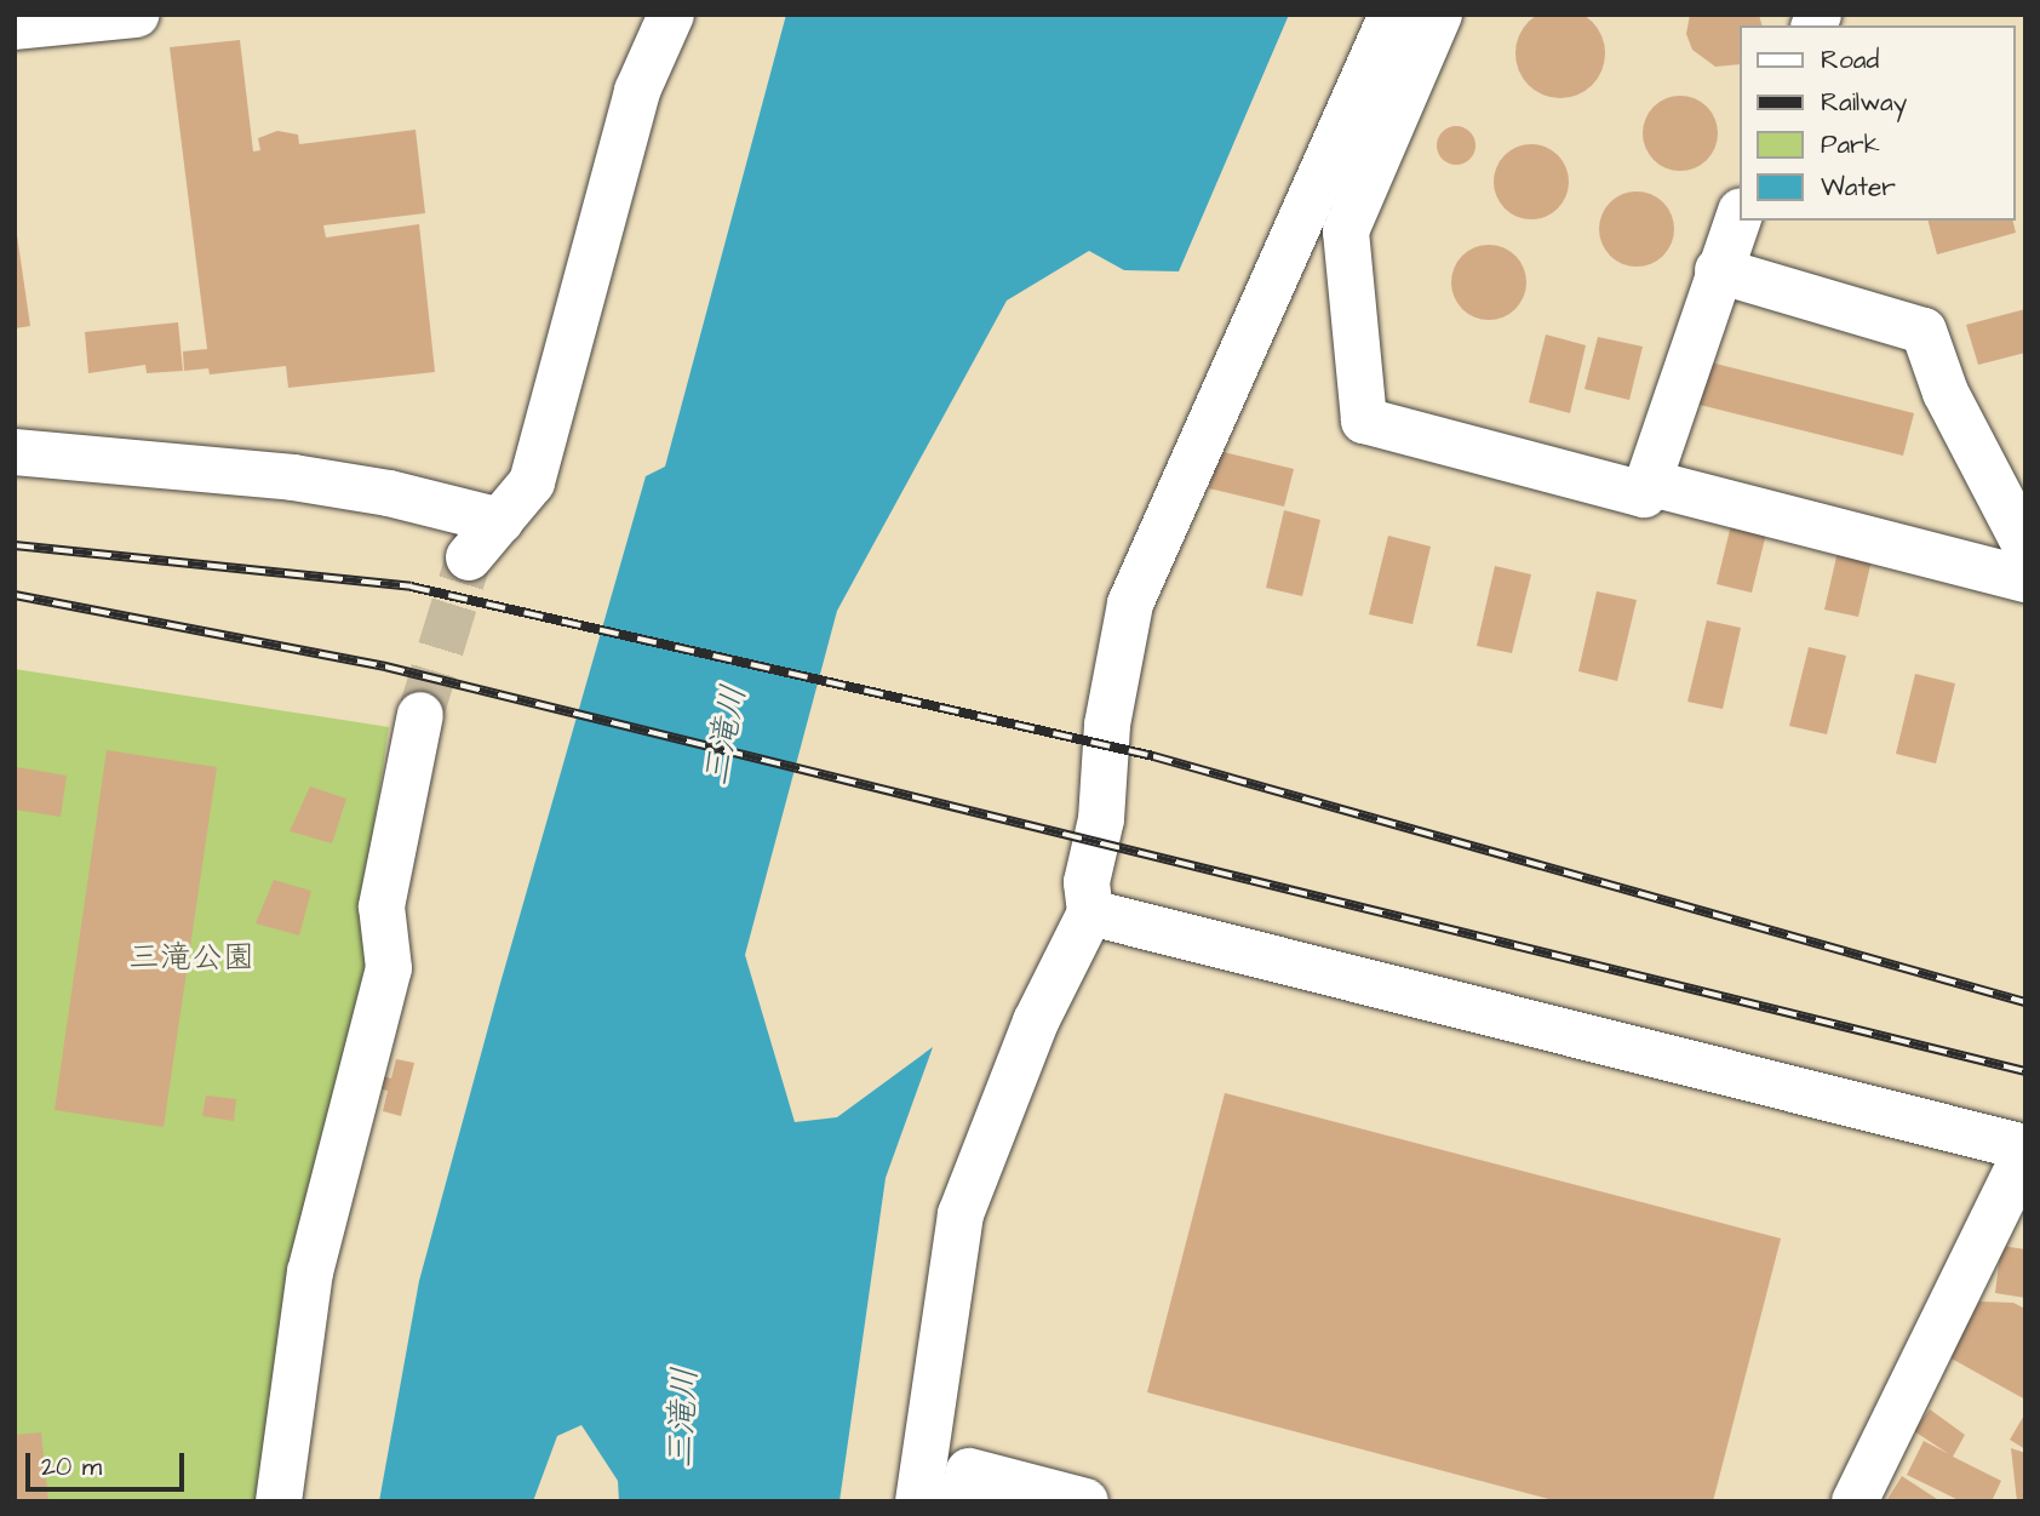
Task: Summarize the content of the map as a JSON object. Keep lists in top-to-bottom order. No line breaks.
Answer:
{"water":["三滝川"],"parks":["三滝公園"],"legend":["Road","Railway","Park","Water"],"scale_bar":"20 m"}
